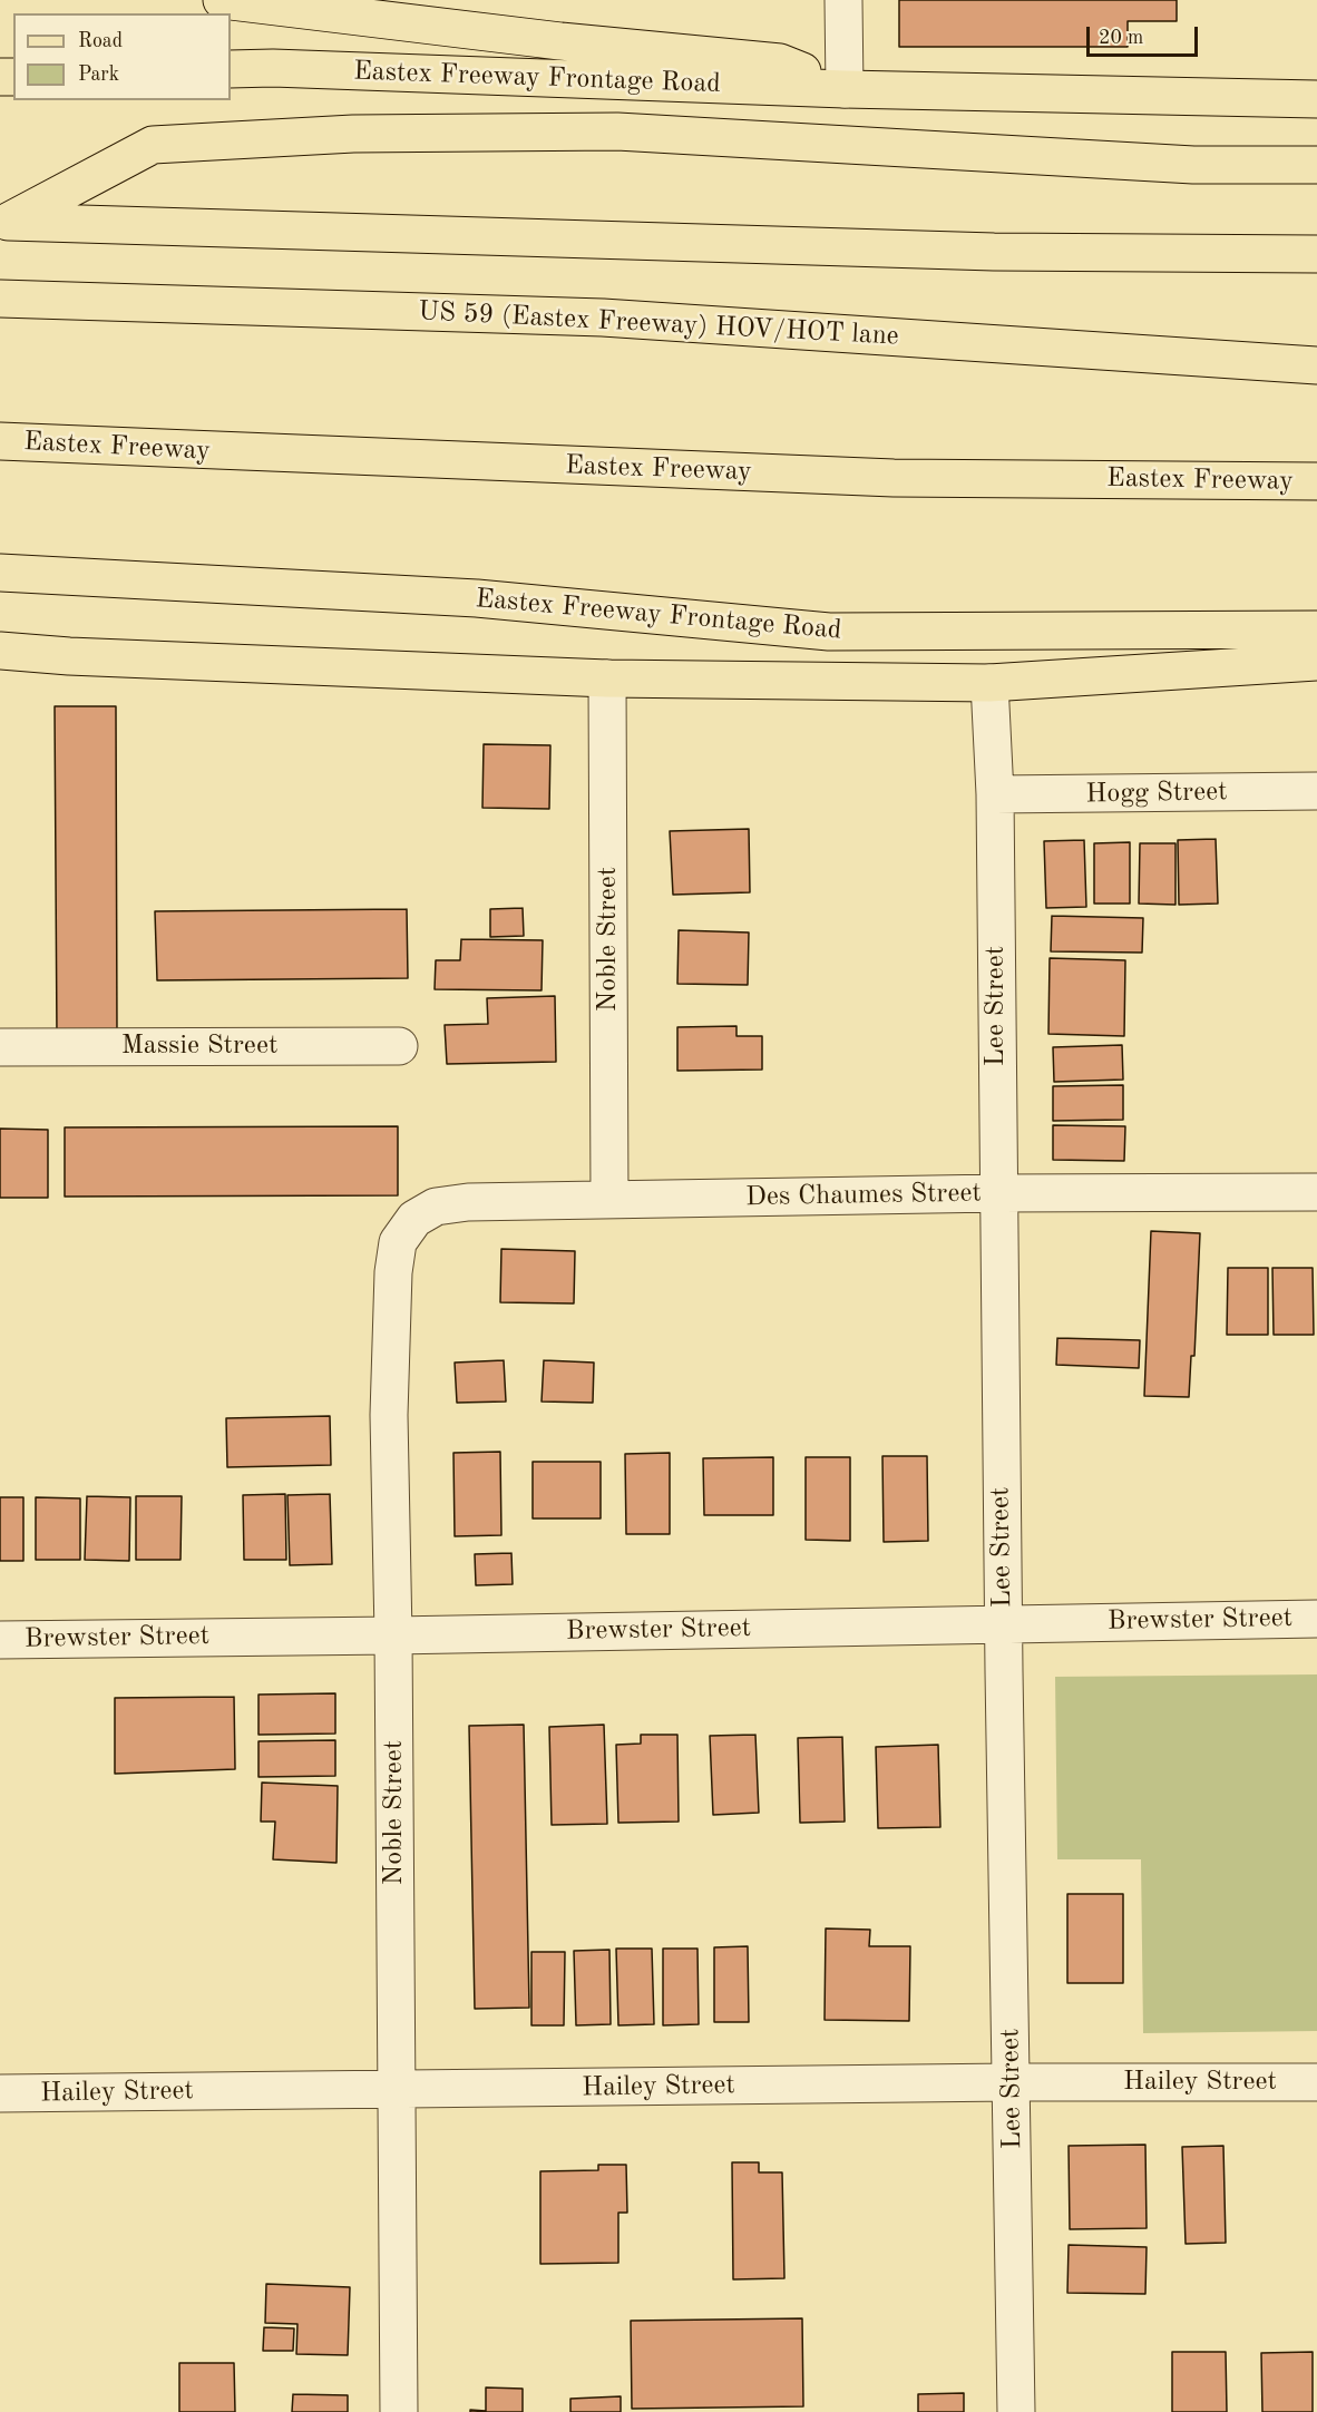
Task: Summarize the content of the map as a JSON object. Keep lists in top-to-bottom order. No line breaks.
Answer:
{"streets":{"main road":["Eastex Freeway Frontage Road","US 59 (Eastex Freeway) HOV/HOT lane","Eastex Freeway"],"street":["Hogg Street","Noble Street","Lee Street","Massie Street","Des Chaumes Street","Brewster Street","Hailey Street"]},"crossings":[["Hogg Street","Lee Street"],["Noble Street","Des Chaumes Street"],["Noble Street","Brewster Street"],["Noble Street","Hailey Street"],["Lee Street","Des Chaumes Street"],["Lee Street","Brewster Street"],["Lee Street","Hailey Street"]],"legend":["Road","Park"],"scale_bar":"20 m"}
